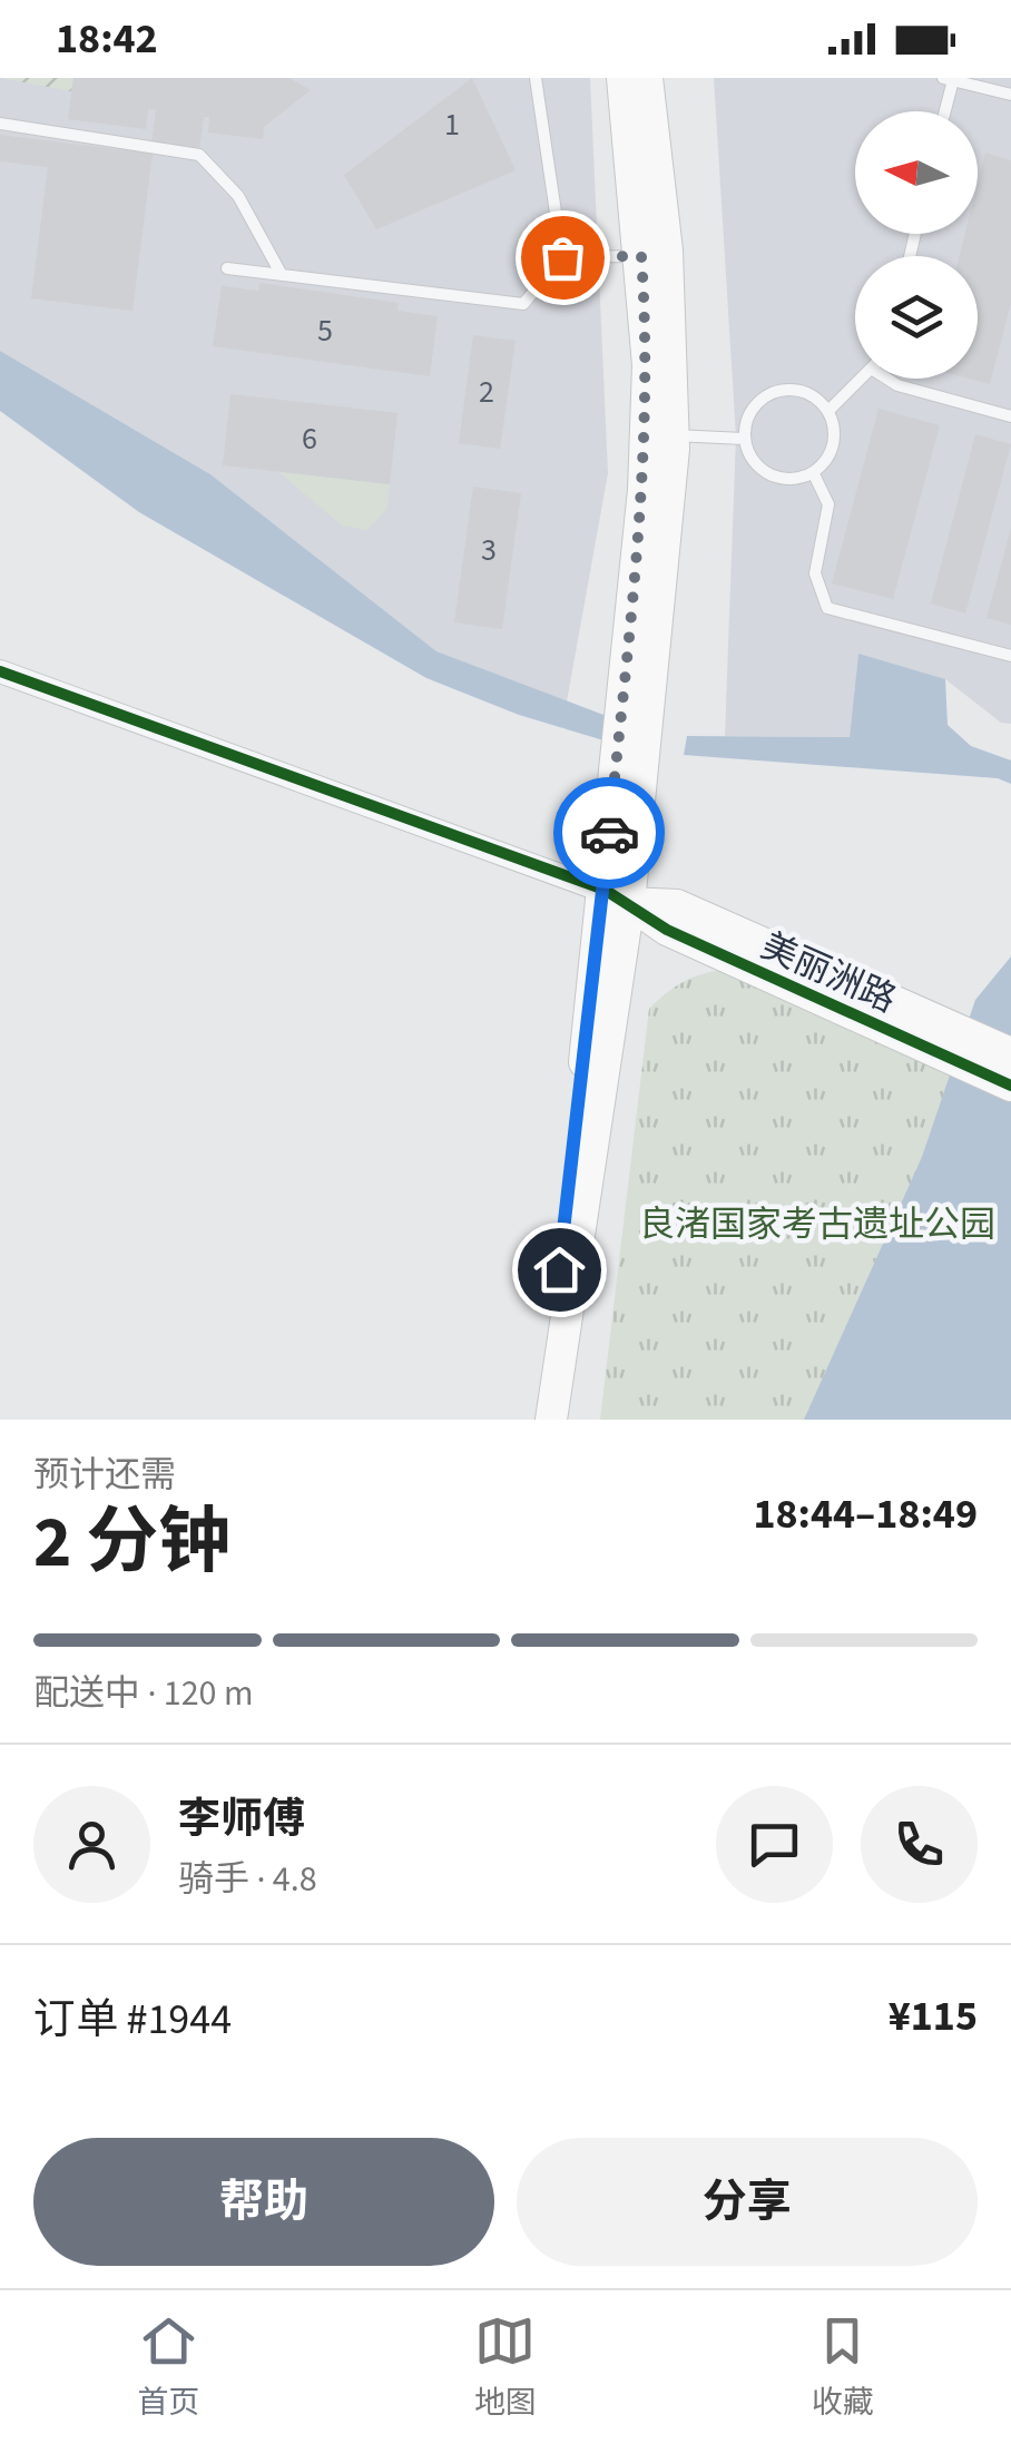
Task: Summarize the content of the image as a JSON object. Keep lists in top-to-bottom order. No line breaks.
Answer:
{"streets":{"main road":["美丽洲路"]},"parks":["良渚国家考古遗址公园"],"house_numbers":["1","5","2","6","3"],"north":"left","page":{"status":"18:42","heading":["2 分钟","预计还需","18:44–18:49"],"panel":["李师傅","骑手 · 4.8","订单 #1944","¥115"],"bar":"配送中 · 120 m","buttons":["帮助","分享"],"tabs":["首页","地图","收藏"]}}
